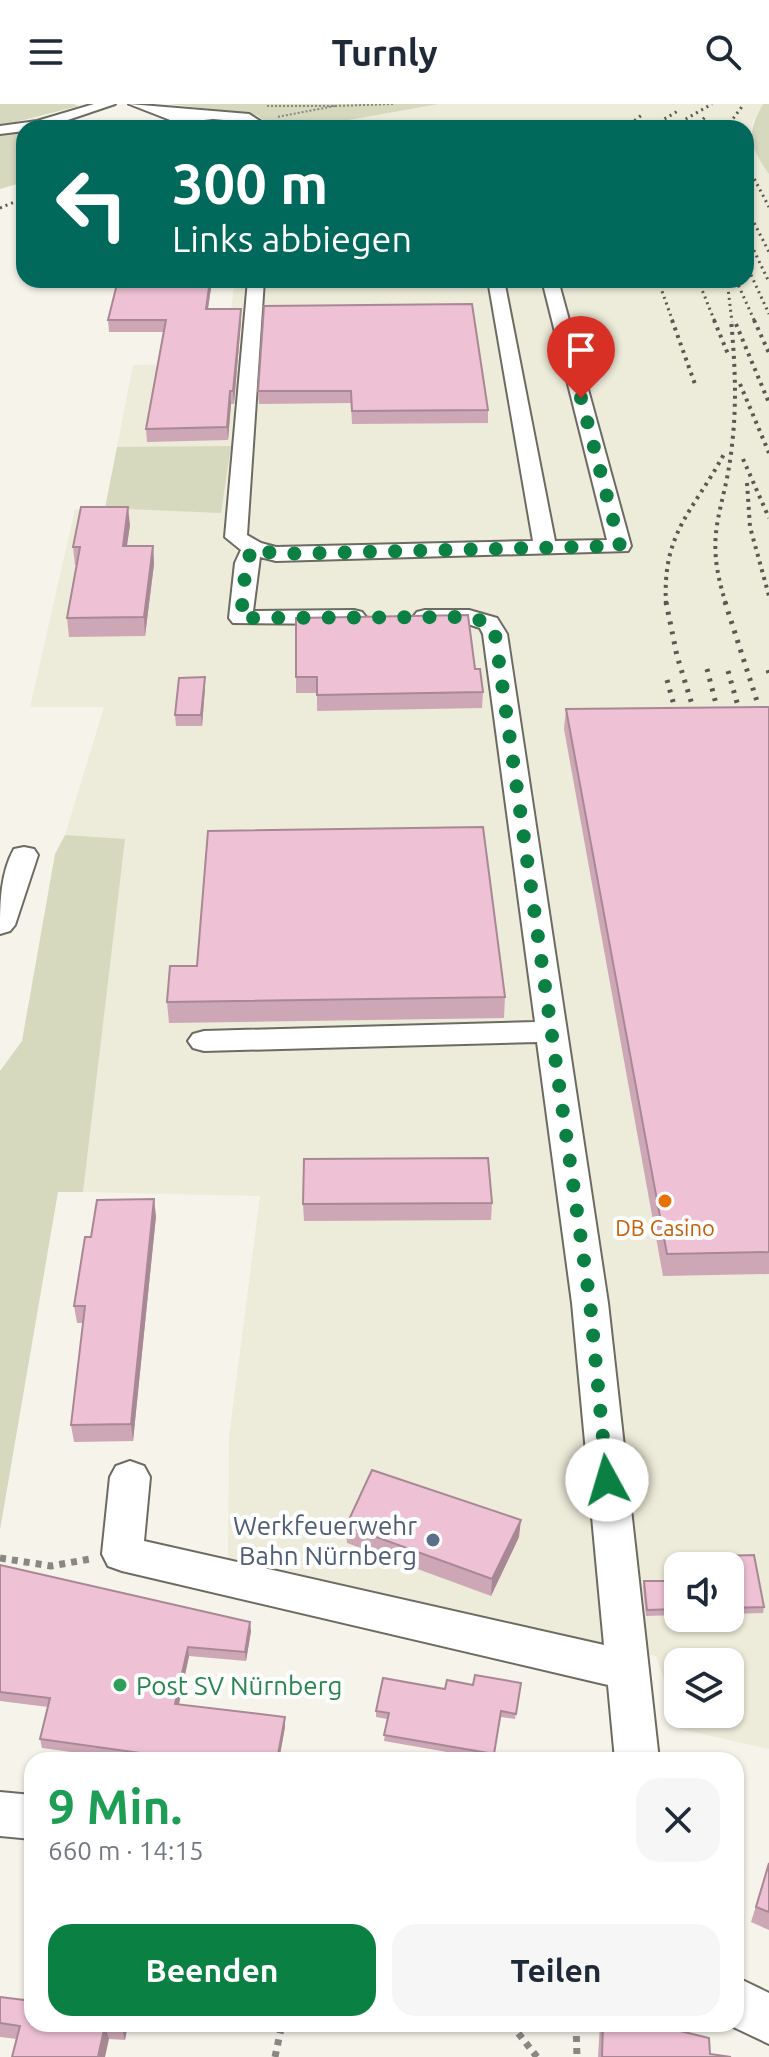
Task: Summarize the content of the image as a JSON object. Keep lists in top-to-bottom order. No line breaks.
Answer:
{"places":["DB Casino","Werkfeuerwehr Bahn Nürnberg","Post SV Nürnberg"],"page":{"header":"Turnly","turn":["300 m","Links abbiegen"],"heading":["9 Min.","660 m · 14:15"],"buttons":["Beenden","Teilen"]}}
